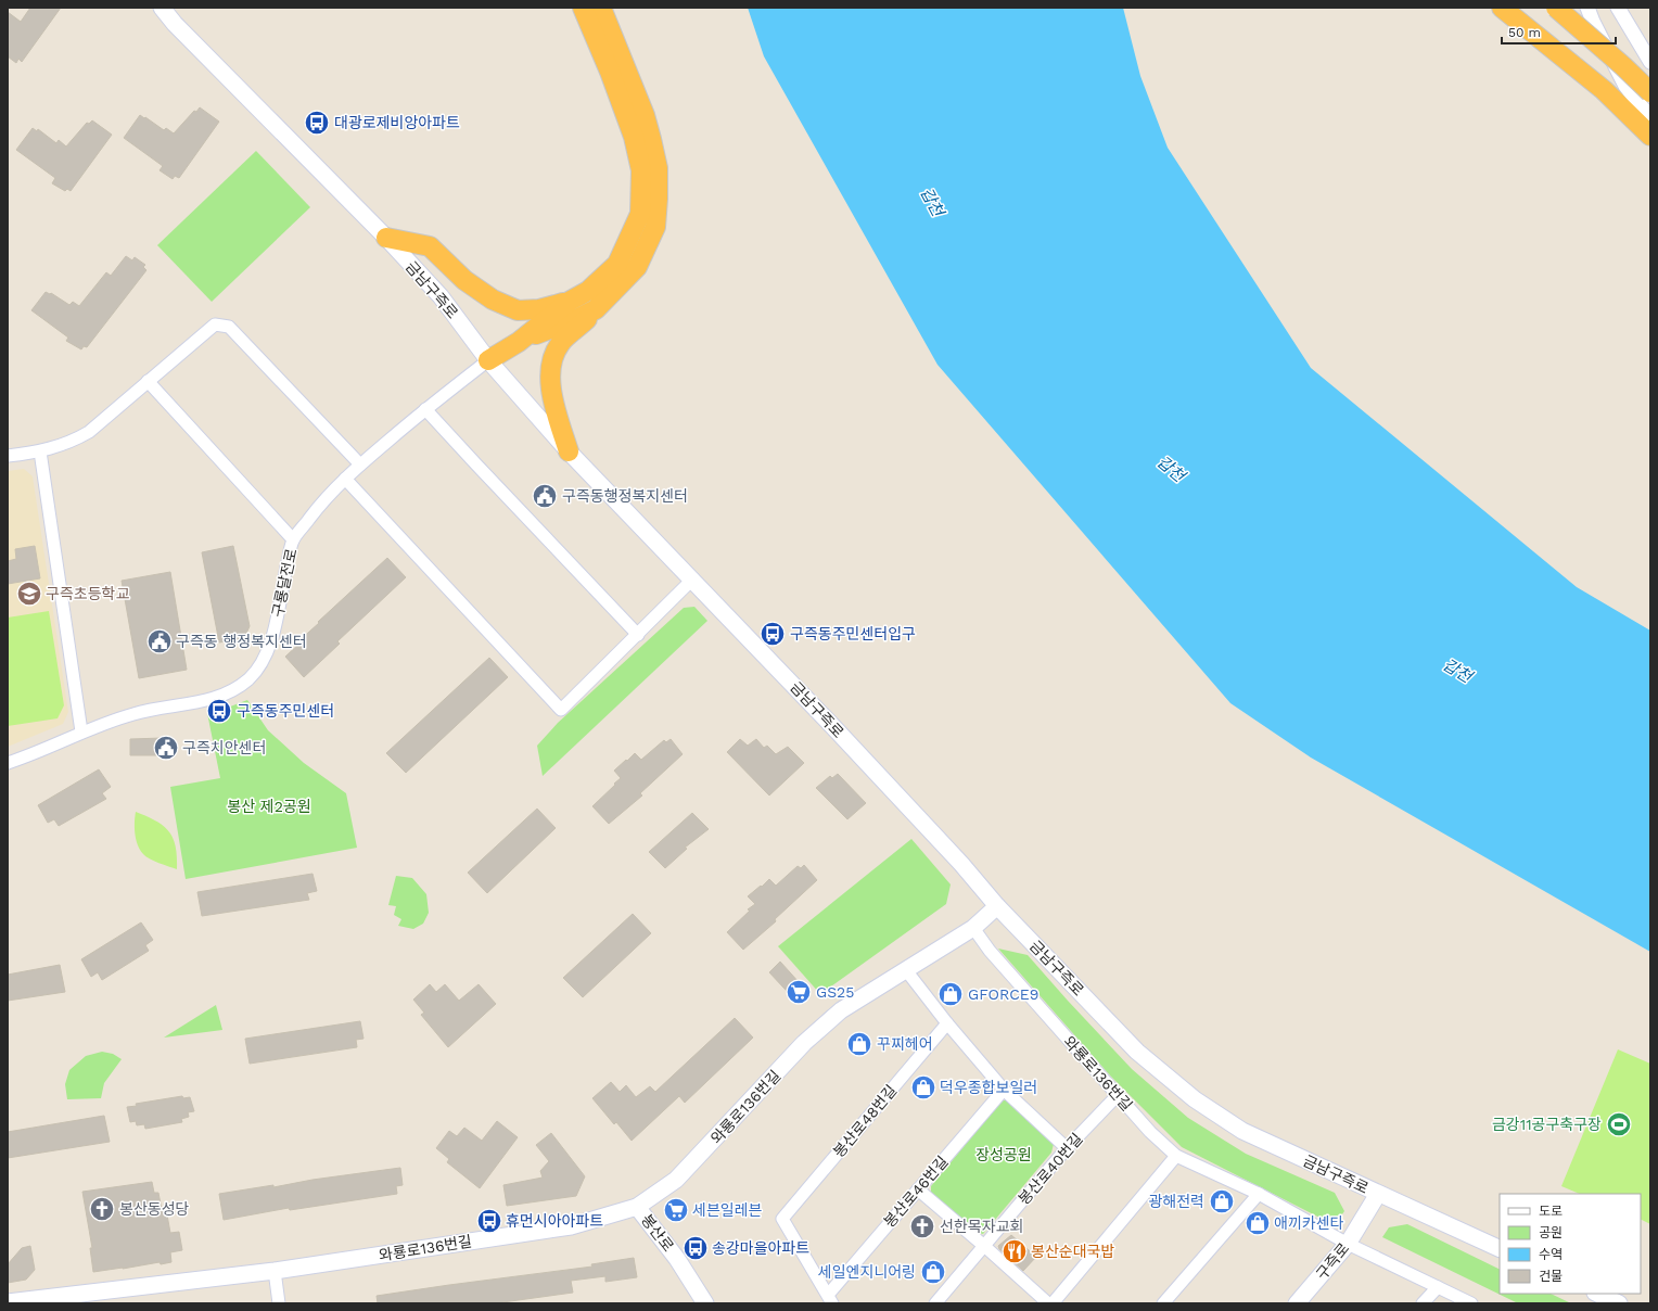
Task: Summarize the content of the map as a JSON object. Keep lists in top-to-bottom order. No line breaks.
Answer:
{"streets":{"main road":["금남구즉로","와룡로136번길","봉산로","구즉로"],"street":["구룡달전로","봉산로48번길","봉산로40번길","봉산로46번길"]},"crossings":[["금남구즉로","구룡달전로"],["금남구즉로","와룡로136번길"],["금남구즉로","구즉로"],["와룡로136번길","봉산로40번길"],["와룡로136번길","봉산로"],["와룡로136번길","구즉로"],["봉산로48번길","봉산로46번길"]],"water":["갑천"],"parks":["봉산 제2공원","장성공원"],"places":{"bus stop":["대광로제비앙아파트","구즉동주민센터입구","구즉동주민센터","휴먼시아아파트","송강마을아파트"],"public building":["구즉동행정복지센터","구즉동 행정복지센터","구즉치안센터"],"school or university":["구즉초등학교"],"supermarket":["GS25","세븐일레븐"],"shop":["GFORCE9","꾸찌헤어","덕우종합보일러","광해전력","애끼카센타","세일엔지니어링"],"sports":["금강11공구축구장"],"church":["봉산동성당","선한목자교회"],"restaurant":["봉산순대국밥"]},"legend":["도로","공원","수역","건물"],"scale_bar":"50 m"}
